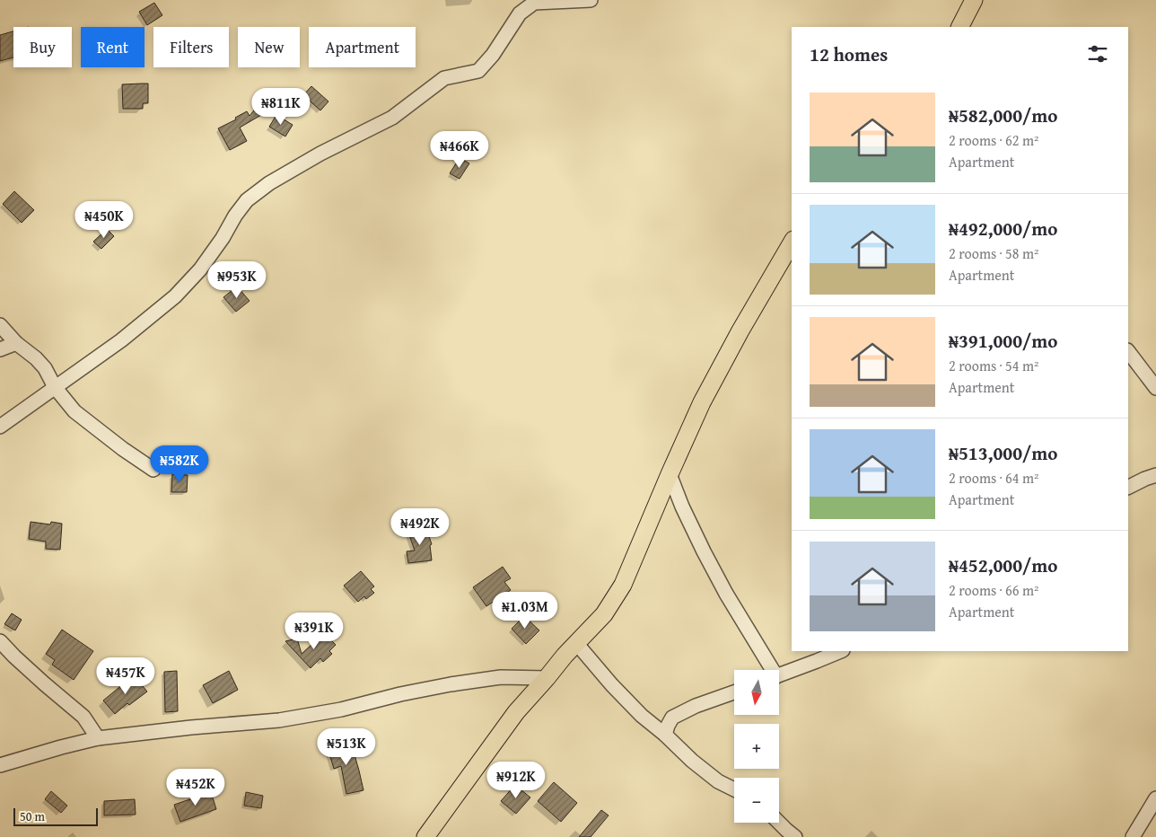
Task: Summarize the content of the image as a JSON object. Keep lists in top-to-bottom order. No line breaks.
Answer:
{"scale_bar":"50 m","north":"bottom","page":{"chip":["Buy","Rent","Filters","New","Apartment"],"heading":"12 homes","list":[{"name":"₦582,000/mo","note":"2 rooms · 62 m² · Apartment"},{"name":"₦492,000/mo","note":"2 rooms · 58 m² · Apartment"},{"name":"₦391,000/mo","note":"2 rooms · 54 m² · Apartment"},{"name":"₦513,000/mo","note":"2 rooms · 64 m² · Apartment"},{"name":"₦452,000/mo","note":"2 rooms · 66 m² · Apartment"}],"price":["₦811K","₦466K","₦450K","₦953K","₦582K","₦492K","₦1.03M","₦391K","₦457K","₦513K","₦912K","₦452K"],"map_buttons":["+","−"],"scale":"50 m"}}
